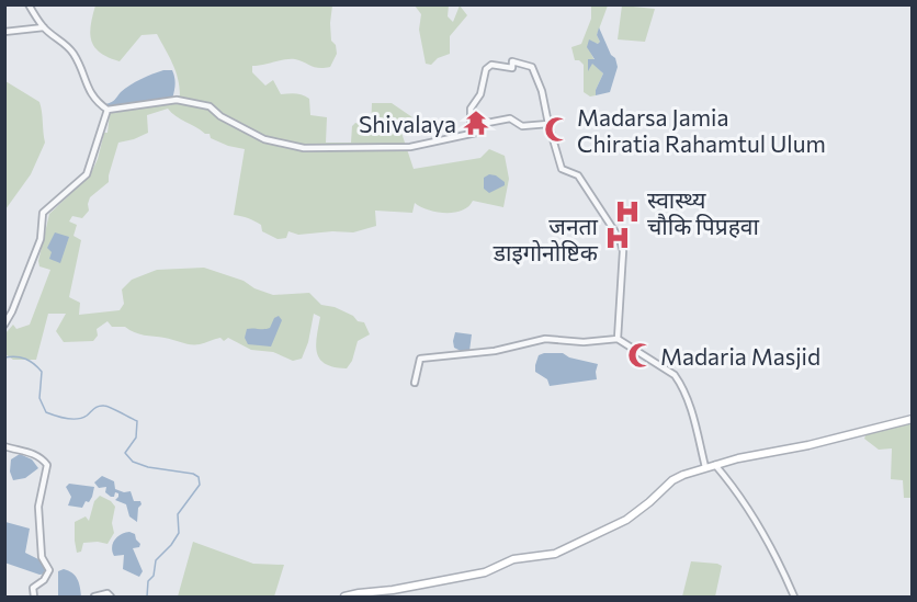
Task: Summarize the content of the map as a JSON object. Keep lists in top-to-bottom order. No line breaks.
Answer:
{"places":{"temple":["Shivalaya"],"mosque":["Madarsa Jamia Chiratia Rahamtul Ulum","Madaria Masjid"],"hospital":["स्वास्थ्य चाैकि पिप्रहवा","जनता डाइगोनोष्टिक"]}}
